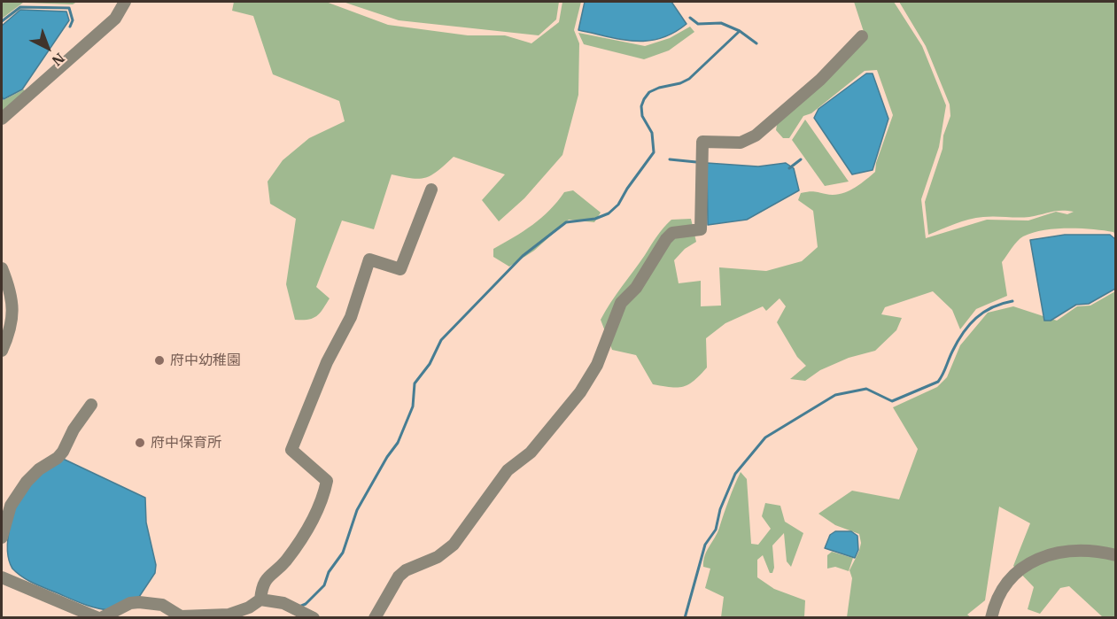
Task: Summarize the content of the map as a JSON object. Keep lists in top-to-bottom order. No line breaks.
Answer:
{"places":["府中幼稚園","府中保育所"],"north":"bottom right"}
